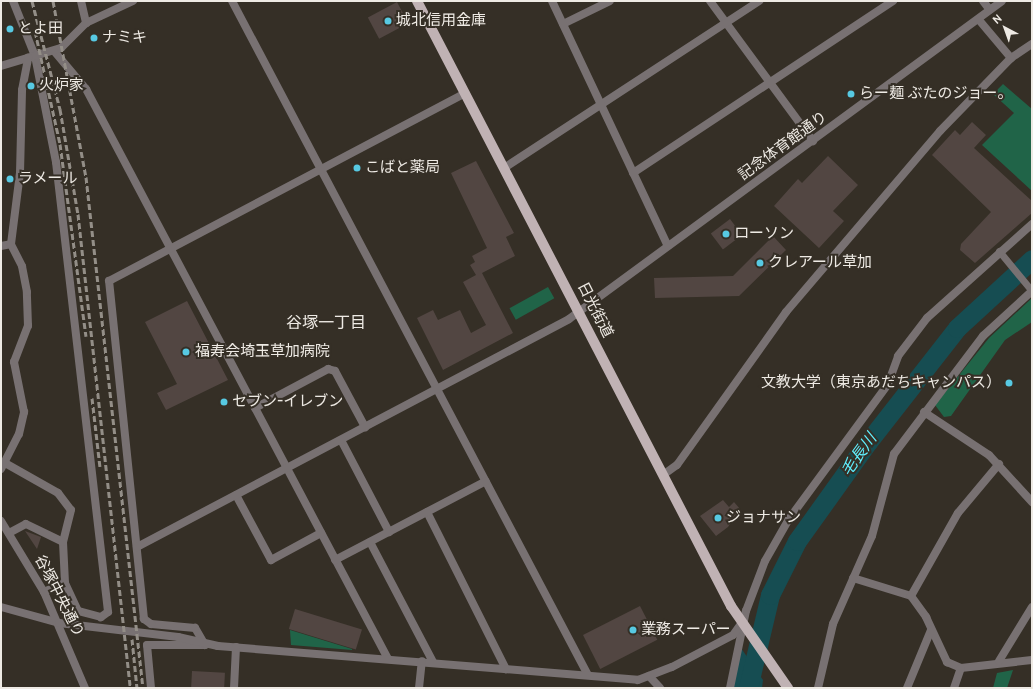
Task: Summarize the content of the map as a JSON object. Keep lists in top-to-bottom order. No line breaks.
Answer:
{"streets":{"main road":["日光街道"],"street":["記念体育館通り","谷塚中央通り"]},"crossings":[["記念体育館通り","日光街道"]],"districts":["谷塚一丁目"],"water":["毛長川"],"places":["城北信用金庫","とよ田","ナミキ","火炉家","らー麺 ぶたのジョー。","こばと薬局","ラメール","ローソン","クレアール草加","福寿会埼玉草加病院","文教大学（東京あだちキャンパス）","セブン-イレブン","ジョナサン","業務スーパー"],"north":"top left"}
